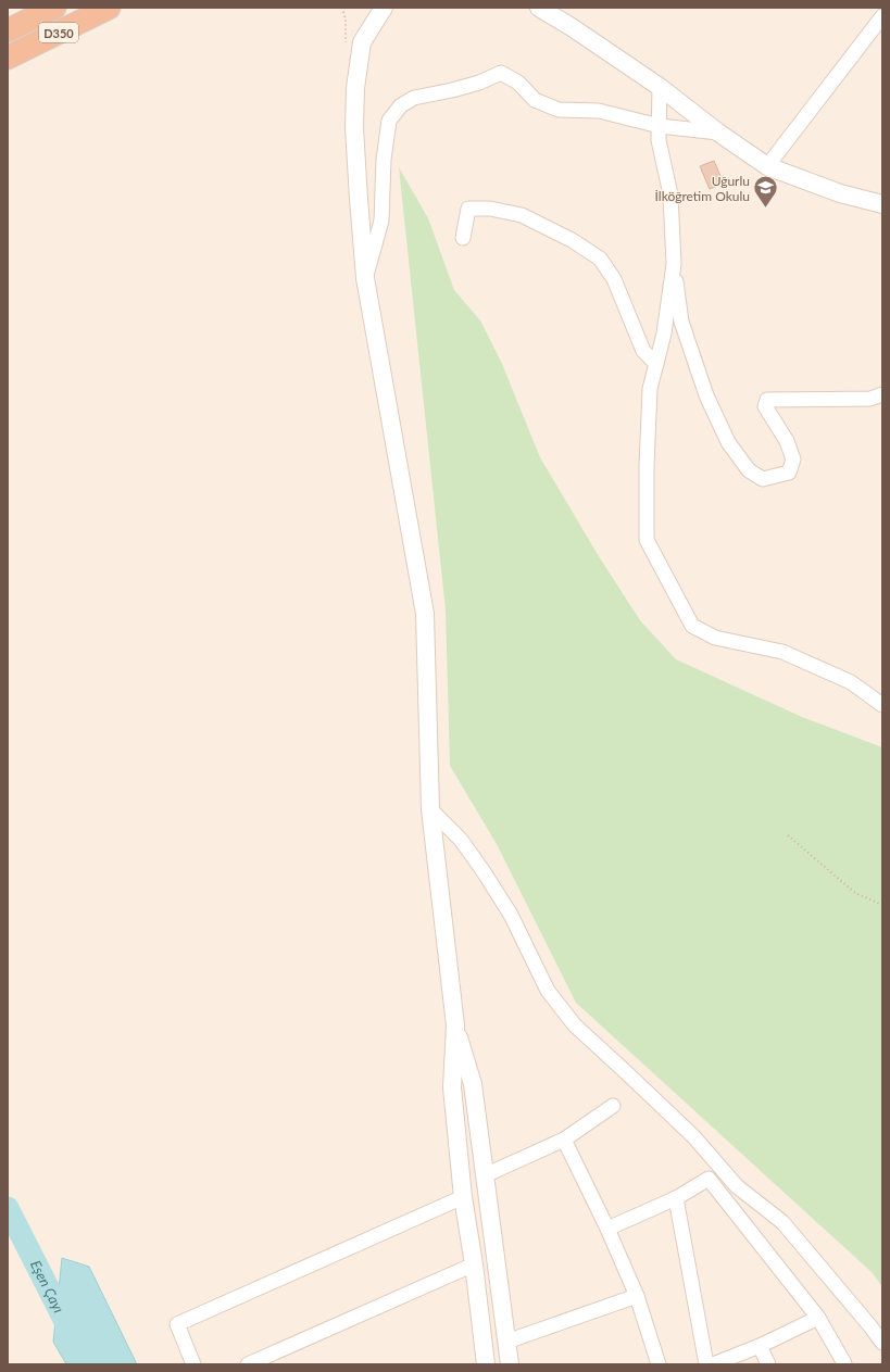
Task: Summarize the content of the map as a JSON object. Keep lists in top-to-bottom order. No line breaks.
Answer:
{"streets":{"highway":["D350"]},"water":["Eşen Çayı"],"places":{"school or university":["Uğurlu İlköğretim Okulu"]}}
